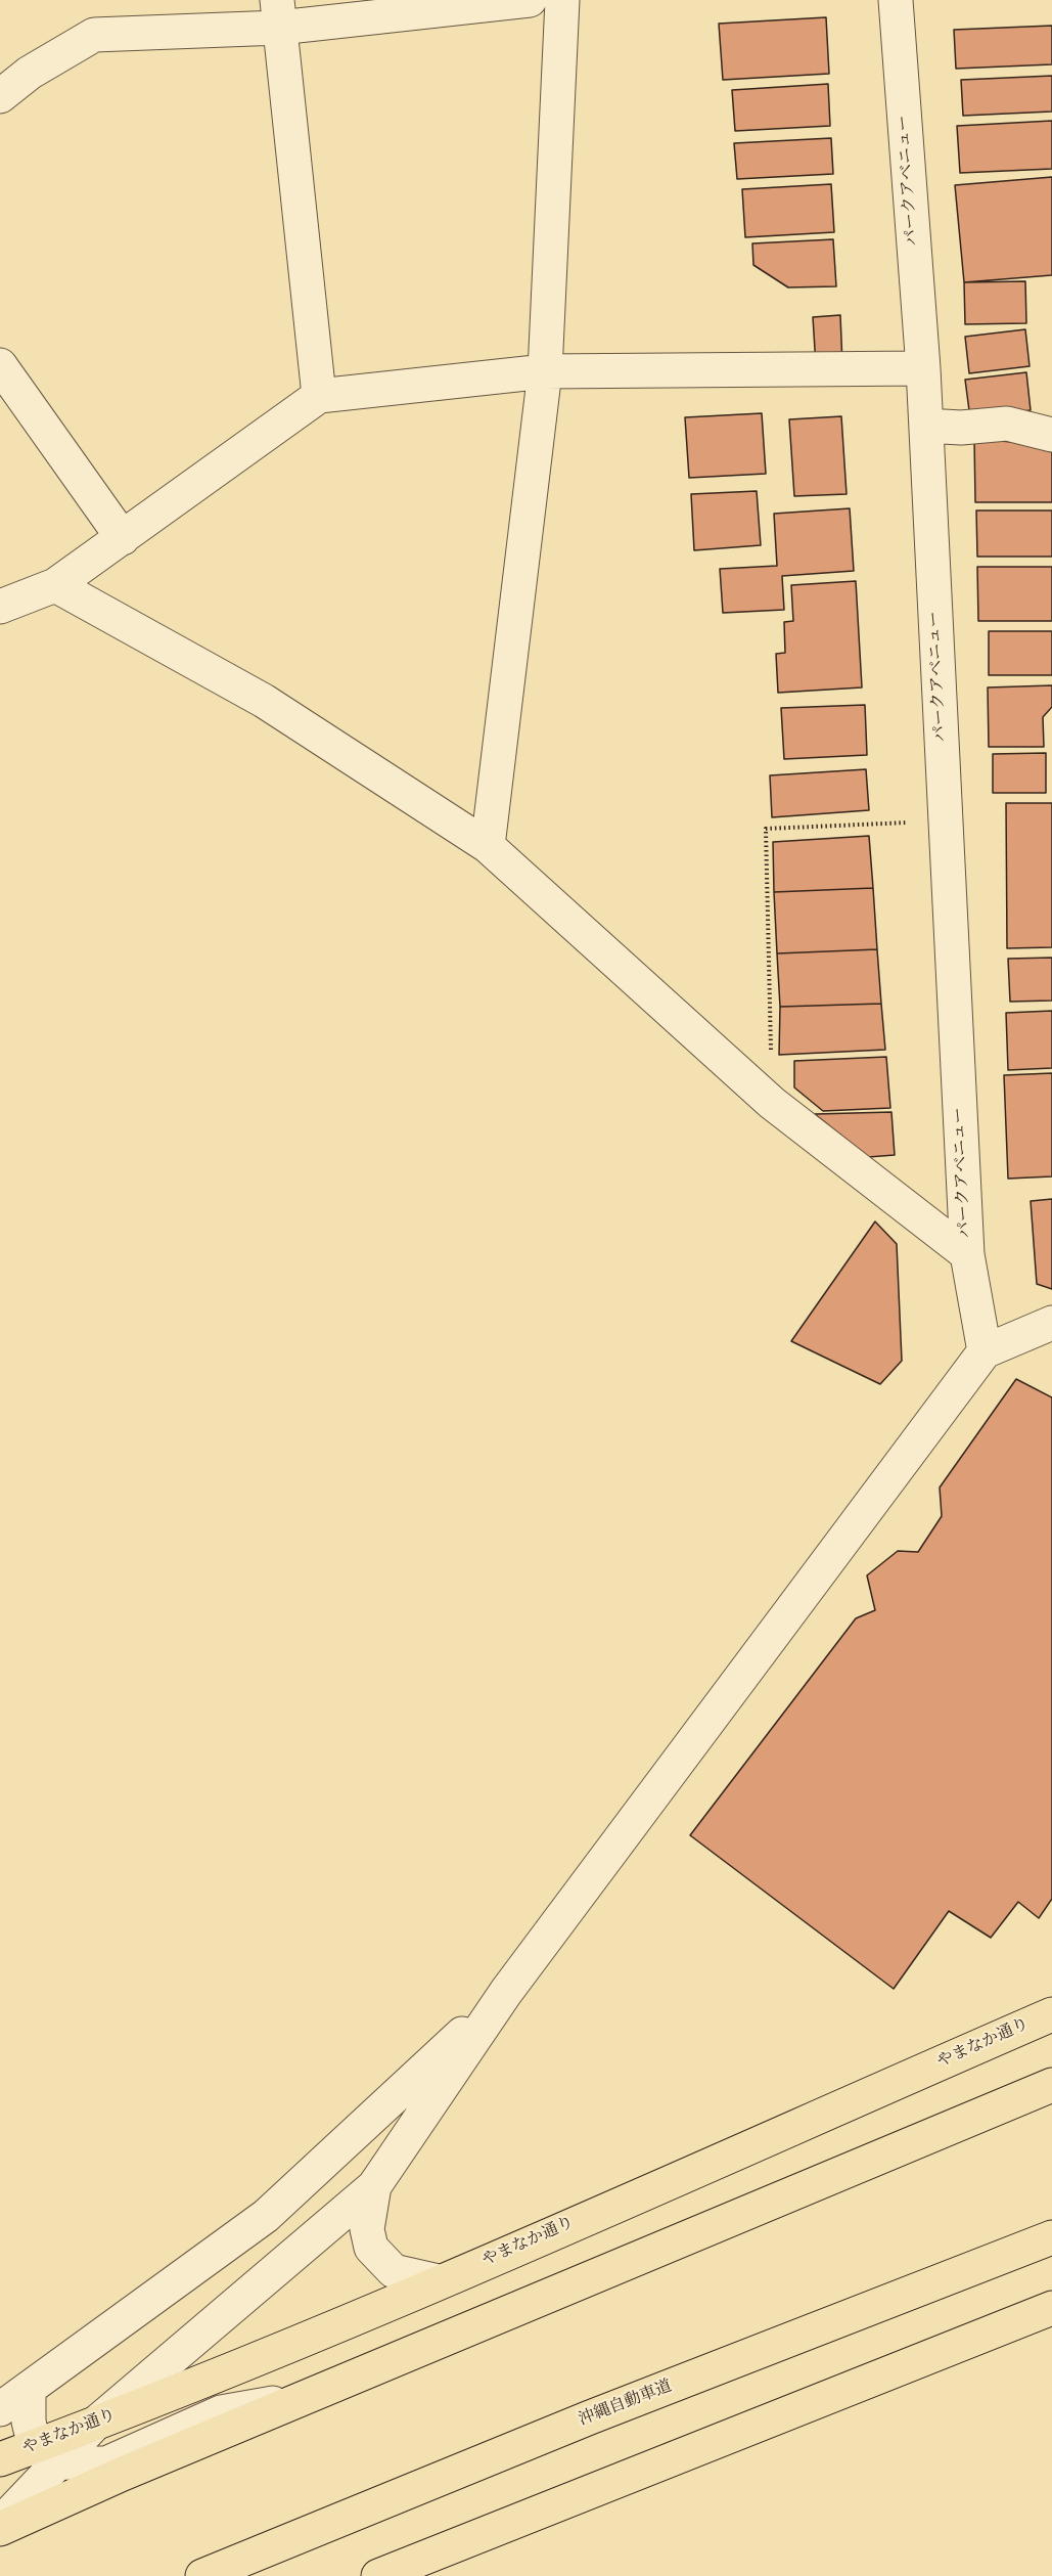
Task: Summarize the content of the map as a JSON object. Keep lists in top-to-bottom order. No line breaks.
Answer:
{"streets":{"main road":["やまなか通り","沖縄自動車道"],"street":["パークアベニュー"]}}
